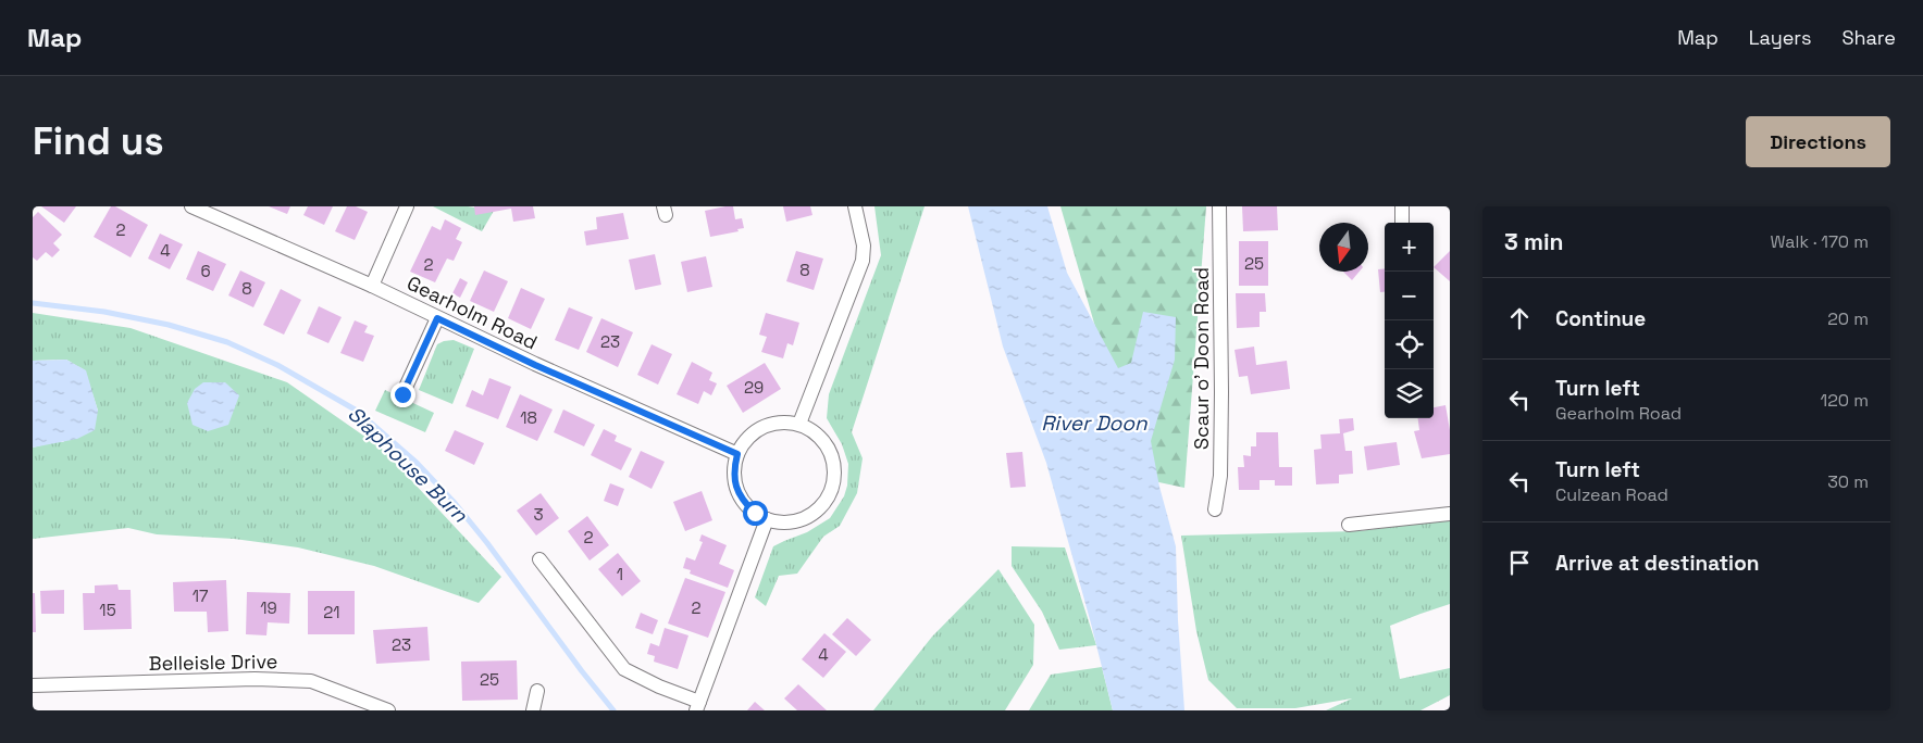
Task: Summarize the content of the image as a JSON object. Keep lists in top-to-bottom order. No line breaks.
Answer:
{"streets":{"street":["Gearholm Road","Scaur o' Doon Road","Belleisle Drive"]},"water":["River Doon","Slaphouse Burn"],"house_numbers":["2","4","25","2","8","6","8","23","29","18","3","2","1","17","19","2","15","21","23","4","25"],"north":"bottom","page":{"header":"Map","nav":["Map","Layers","Share"],"buttons":"Directions","title":"Find us","heading":["3 min","Walk · 170 m"],"map_buttons":["+","−"],"list":[["Continue","20 m"],["Turn left","Gearholm Road","120 m"],["Turn left","Culzean Road","30 m"],"Arrive at destination"]}}
